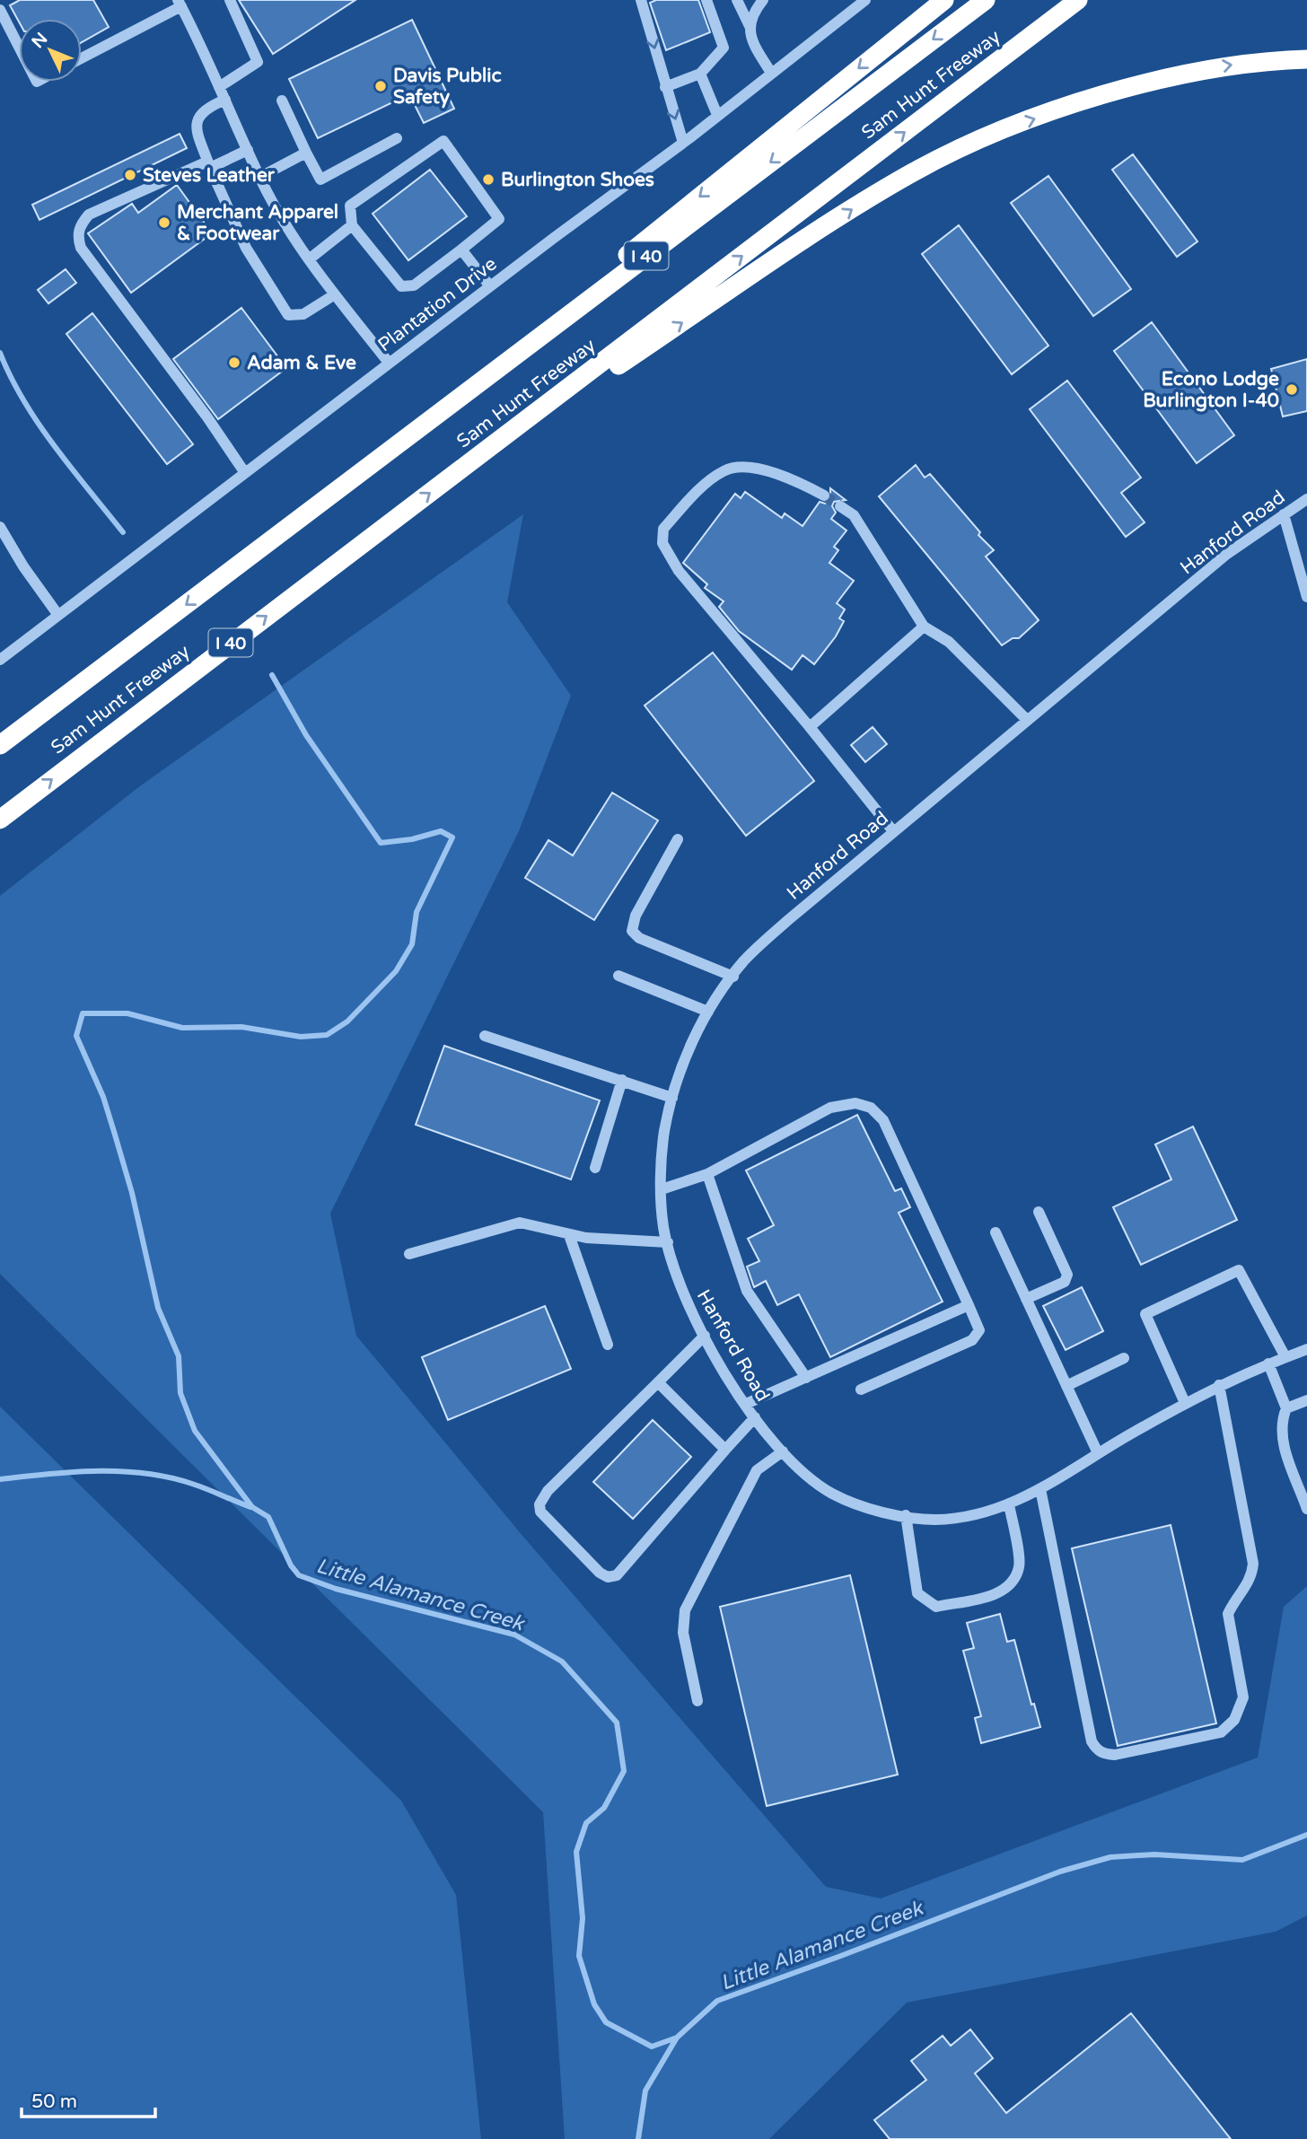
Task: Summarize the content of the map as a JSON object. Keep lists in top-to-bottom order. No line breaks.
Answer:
{"streets":{"highway":["Sam Hunt Freeway","I 40"],"street":["Plantation Drive","Hanford Road"]},"water":["Little Alamance Creek"],"places":["Davis Public Safety","Steves Leather","Burlington Shoes","Merchant Apparel & Footwear","Adam & Eve","Econo Lodge Burlington I-40"],"scale_bar":"50 m","north":"top left"}
